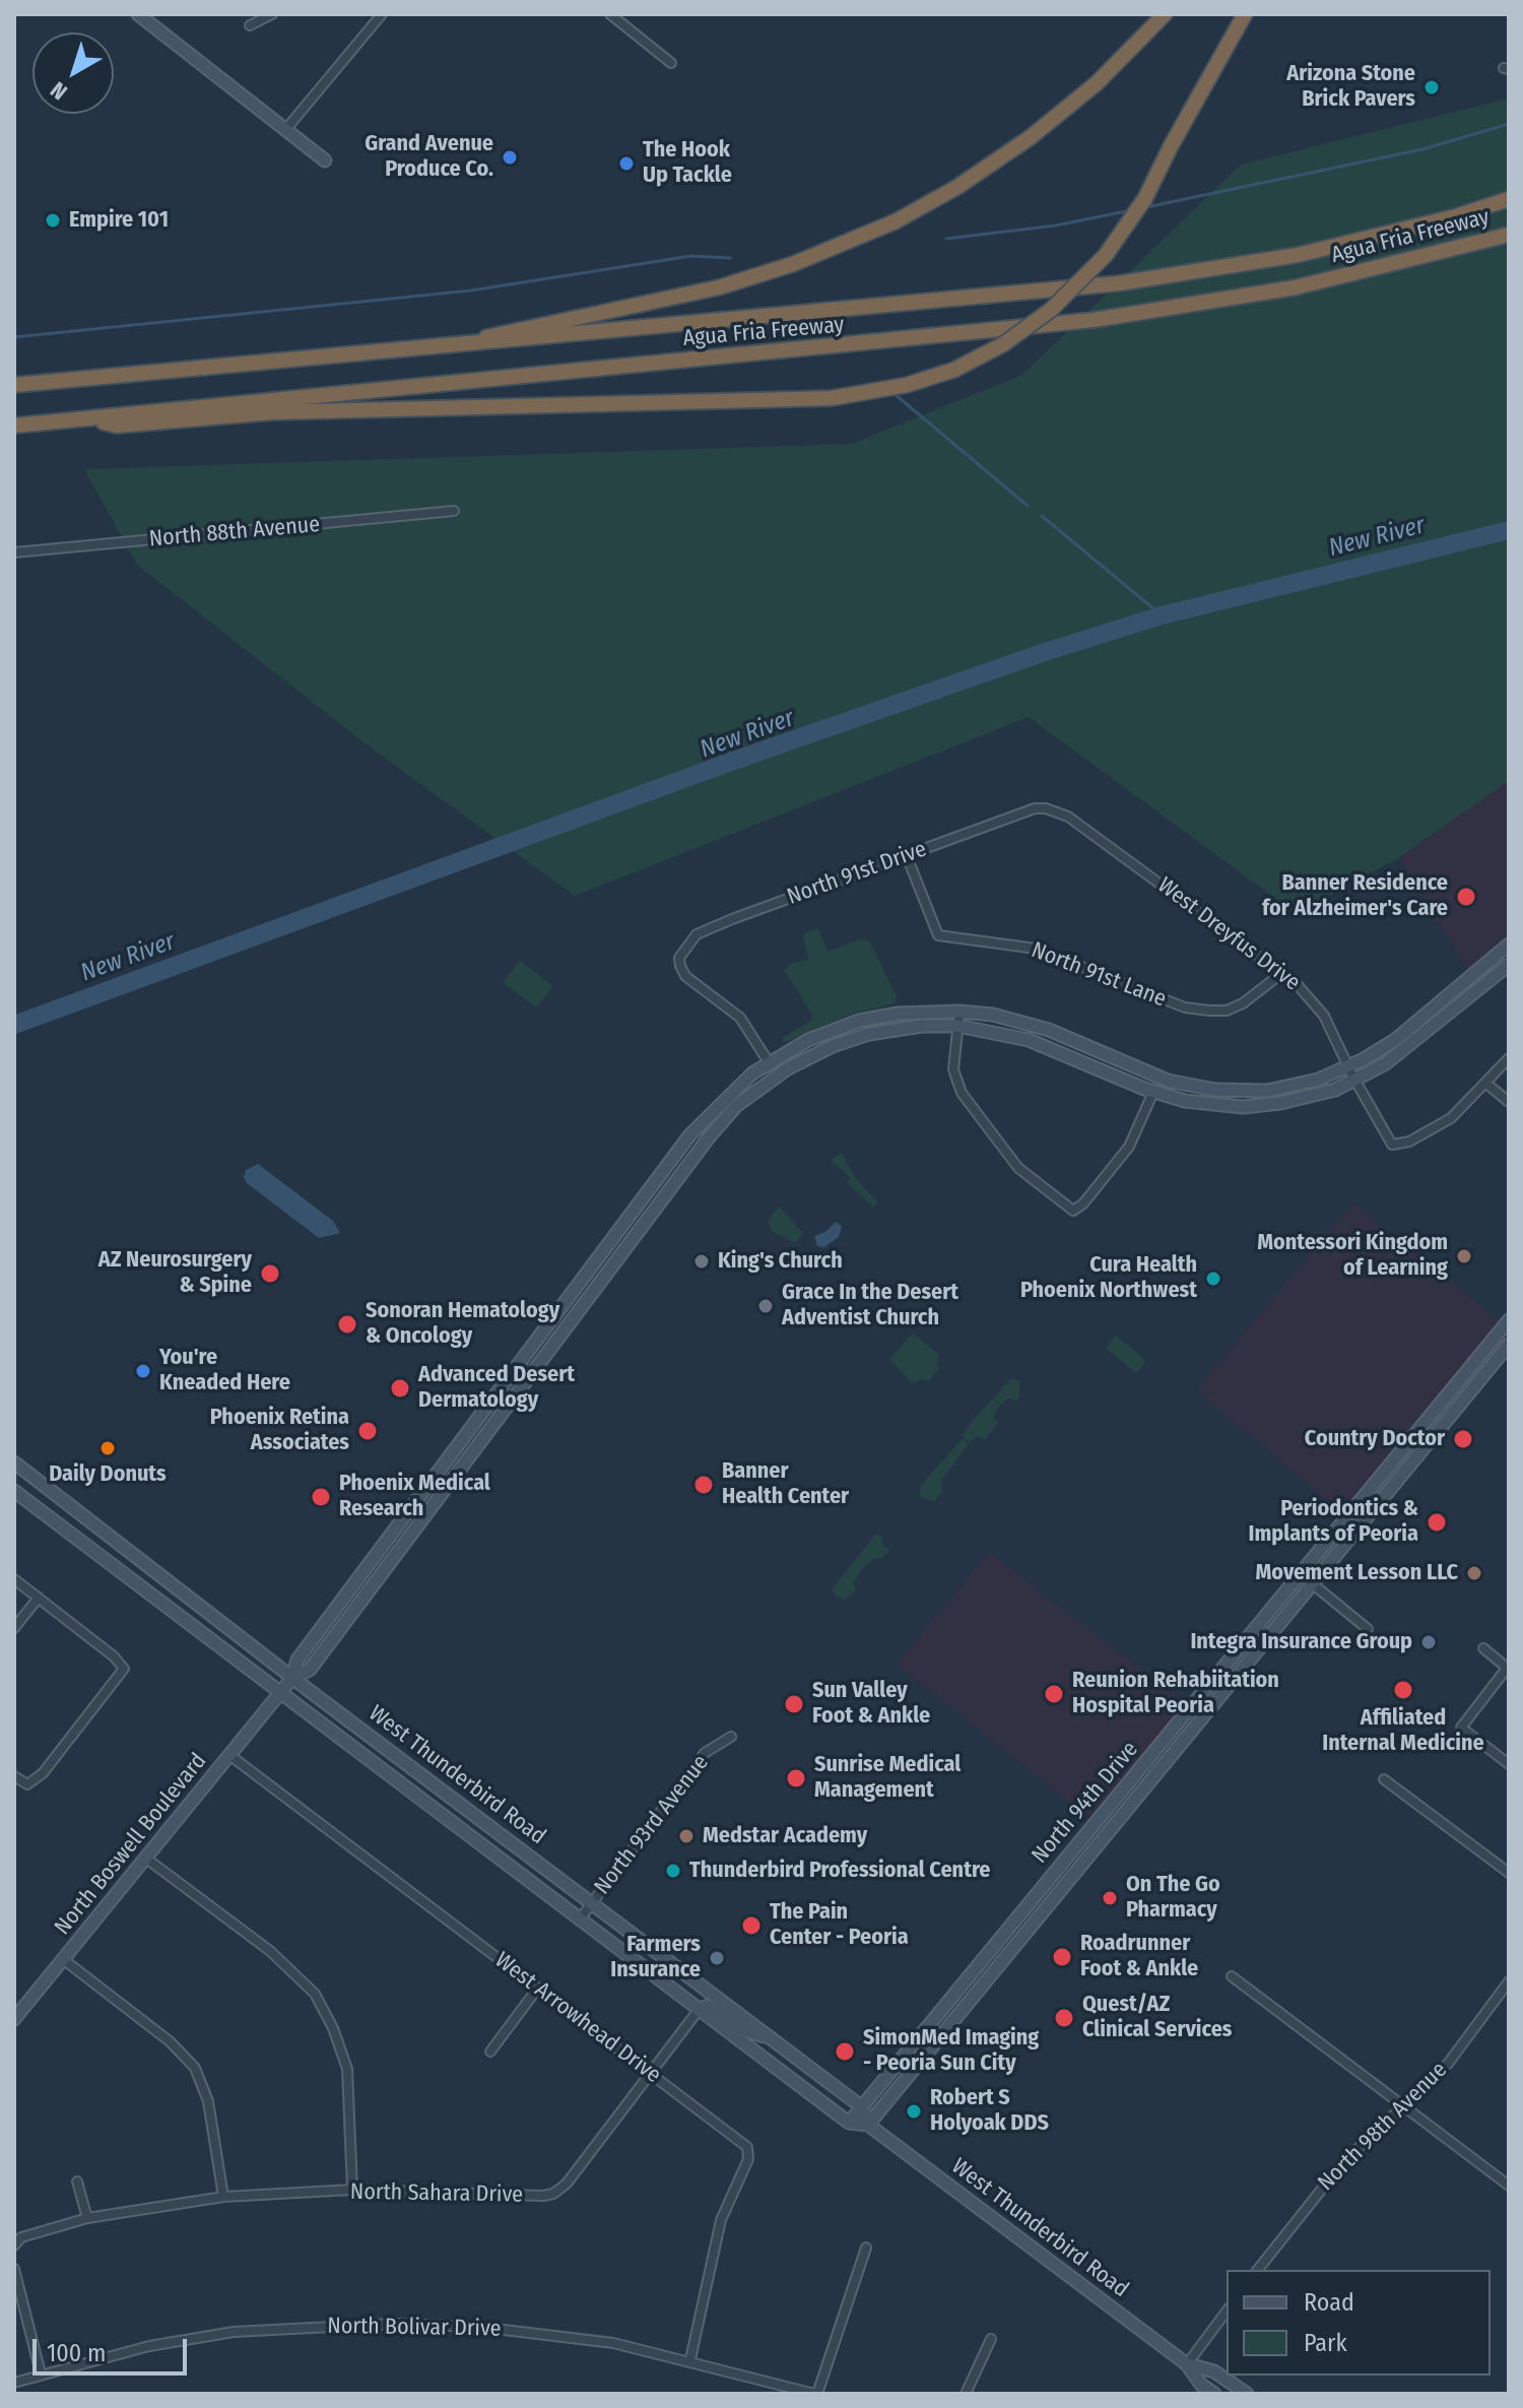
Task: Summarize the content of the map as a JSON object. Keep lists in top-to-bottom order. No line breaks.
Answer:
{"streets":{"highway":["Agua Fria Freeway"],"street":["North 88th Avenue","North 91st Drive","West Dreyfus Drive","North 91st Lane","West Thunderbird Road","North 94th Drive","North 93rd Avenue","North Boswell Boulevard","West Arrowhead Drive","North 98th Avenue","North Sahara Drive","North Bolivar Drive"]},"crossings":[["North 91st Drive","West Dreyfus Drive"],["North 91st Drive","North 91st Lane"],["West Dreyfus Drive","North 91st Lane"],["West Thunderbird Road","North 94th Drive"],["West Thunderbird Road","North 93rd Avenue"],["West Thunderbird Road","North Boswell Boulevard"],["West Thunderbird Road","North Sahara Drive"],["North Boswell Boulevard","West Arrowhead Drive"],["West Arrowhead Drive","North Sahara Drive"],["West Arrowhead Drive","North Bolivar Drive"]],"water":["New River"],"places":["Arizona Stone Brick Pavers","Grand Avenue Produce Co.","The Hook Up Tackle","Empire 101","Banner Residence for Alzheimer's Care","Montessori Kingdom of Learning","King's Church","AZ Neurosurgery & Spine","Cura Health Phoenix Northwest","Grace In the Desert Adventist Church","Sonoran Hematology & Oncology","You're Kneaded Here","Advanced Desert Dermatology","Phoenix Retina Associates","Country Doctor","Daily Donuts","Banner Health Center","Phoenix Medical Research","Periodontics & Implants of Peoria","Movement Lesson LLC","Integra Insurance Group","Affiliated Internal Medicine","Reunion Rehabiitation Hospital Peoria","Sun Valley Foot & Ankle","Sunrise Medical Management","Medstar Academy","Thunderbird Professional Centre","On The Go Pharmacy","The Pain Center - Peoria","Roadrunner Foot & Ankle","Farmers Insurance","Quest/AZ Clinical Services","SimonMed Imaging - Peoria Sun City","Robert S Holyoak DDS"],"legend":["Road","Park"],"scale_bar":"100 m","north":"bottom left"}
